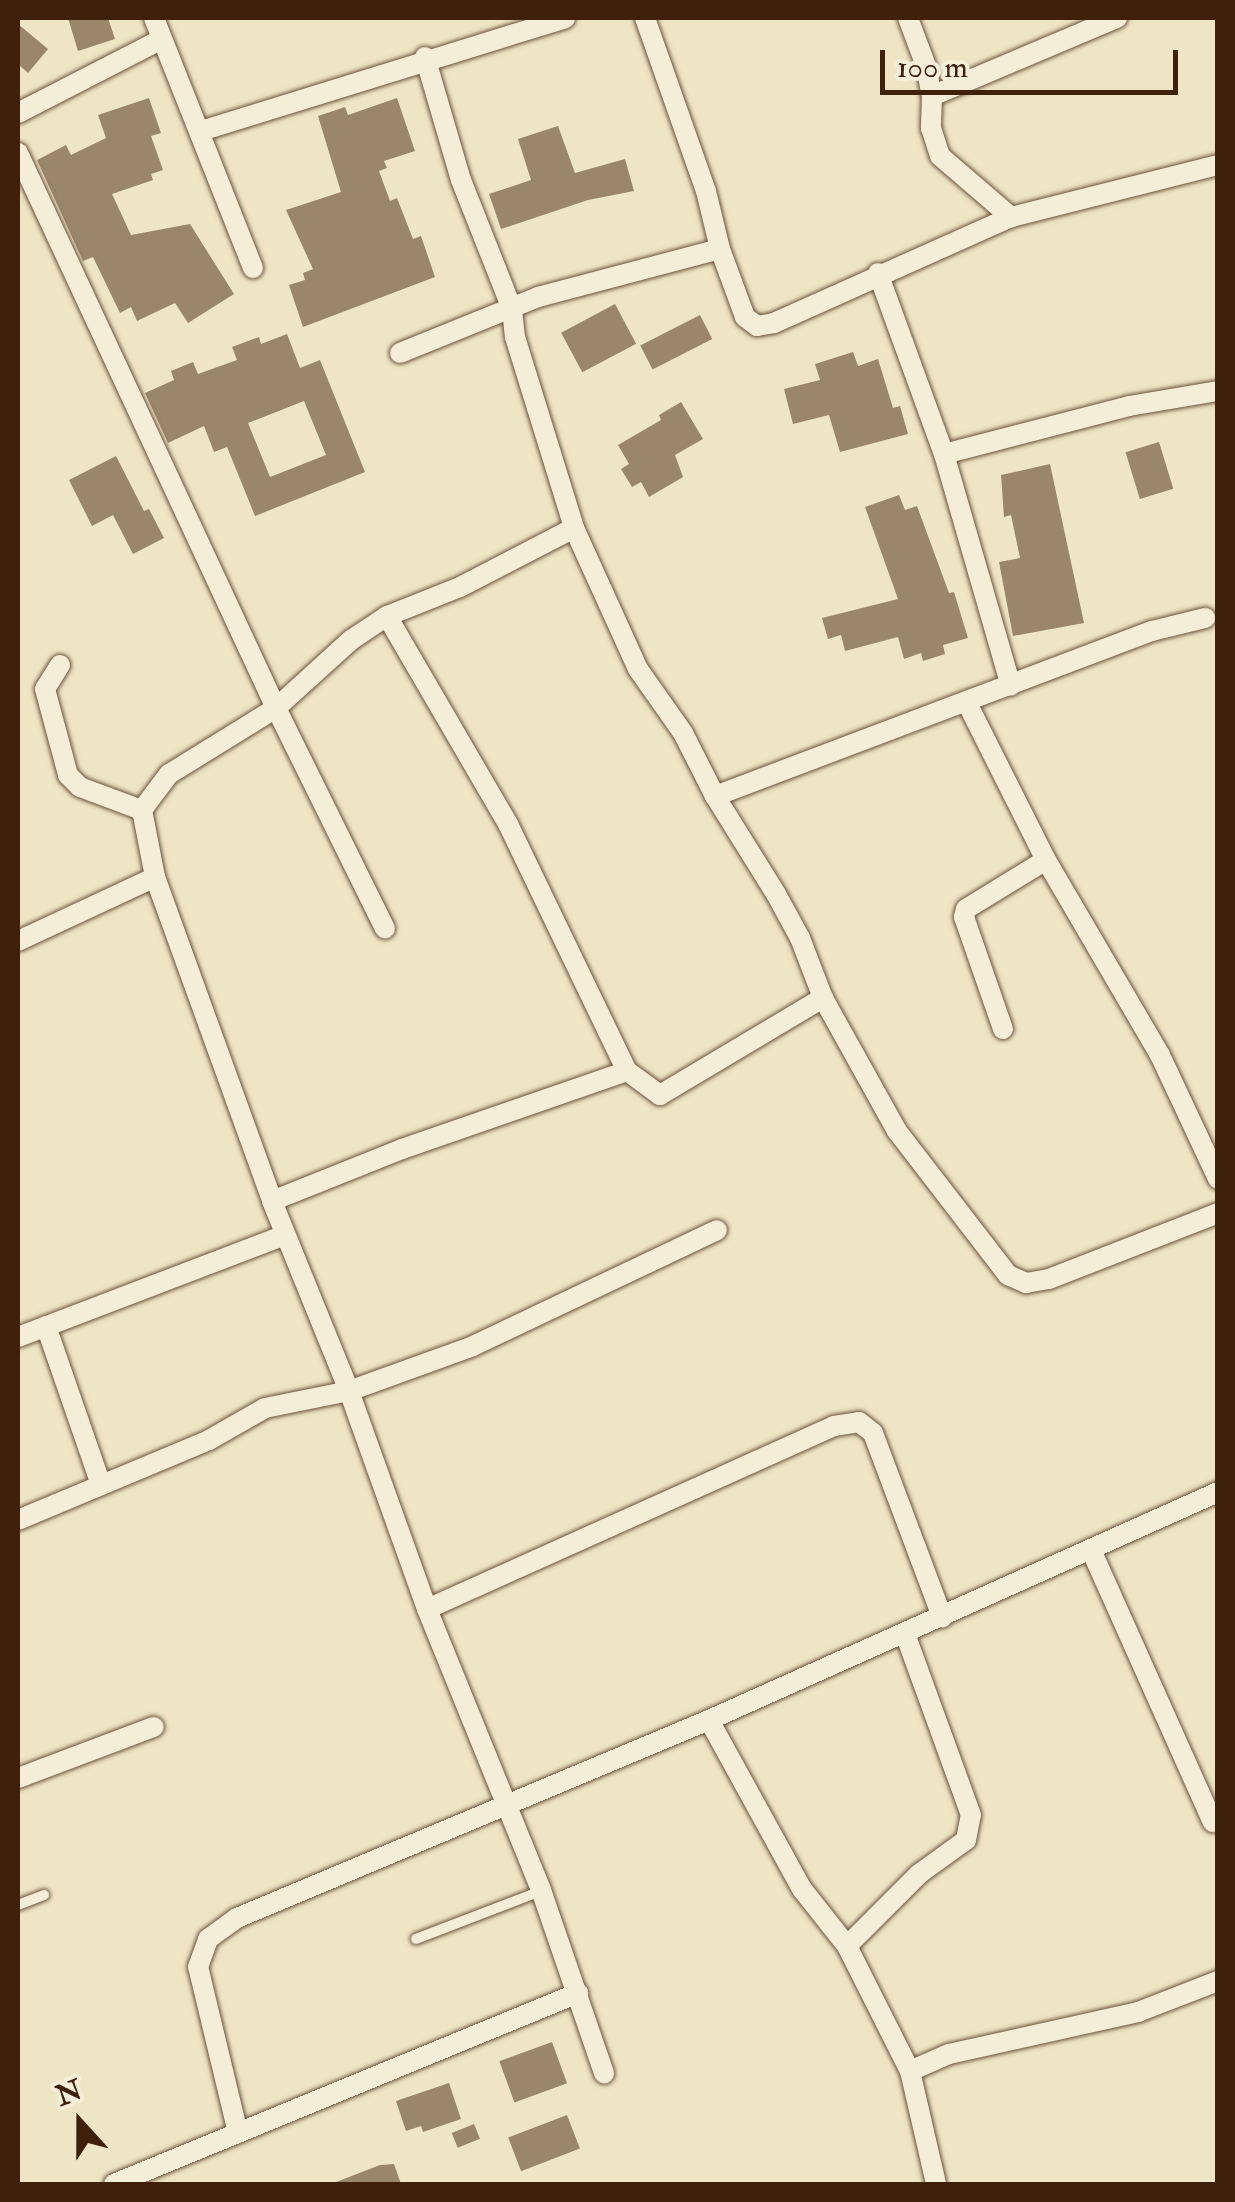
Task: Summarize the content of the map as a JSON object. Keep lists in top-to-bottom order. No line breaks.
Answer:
{"scale_bar":"100 m","north":"top"}
